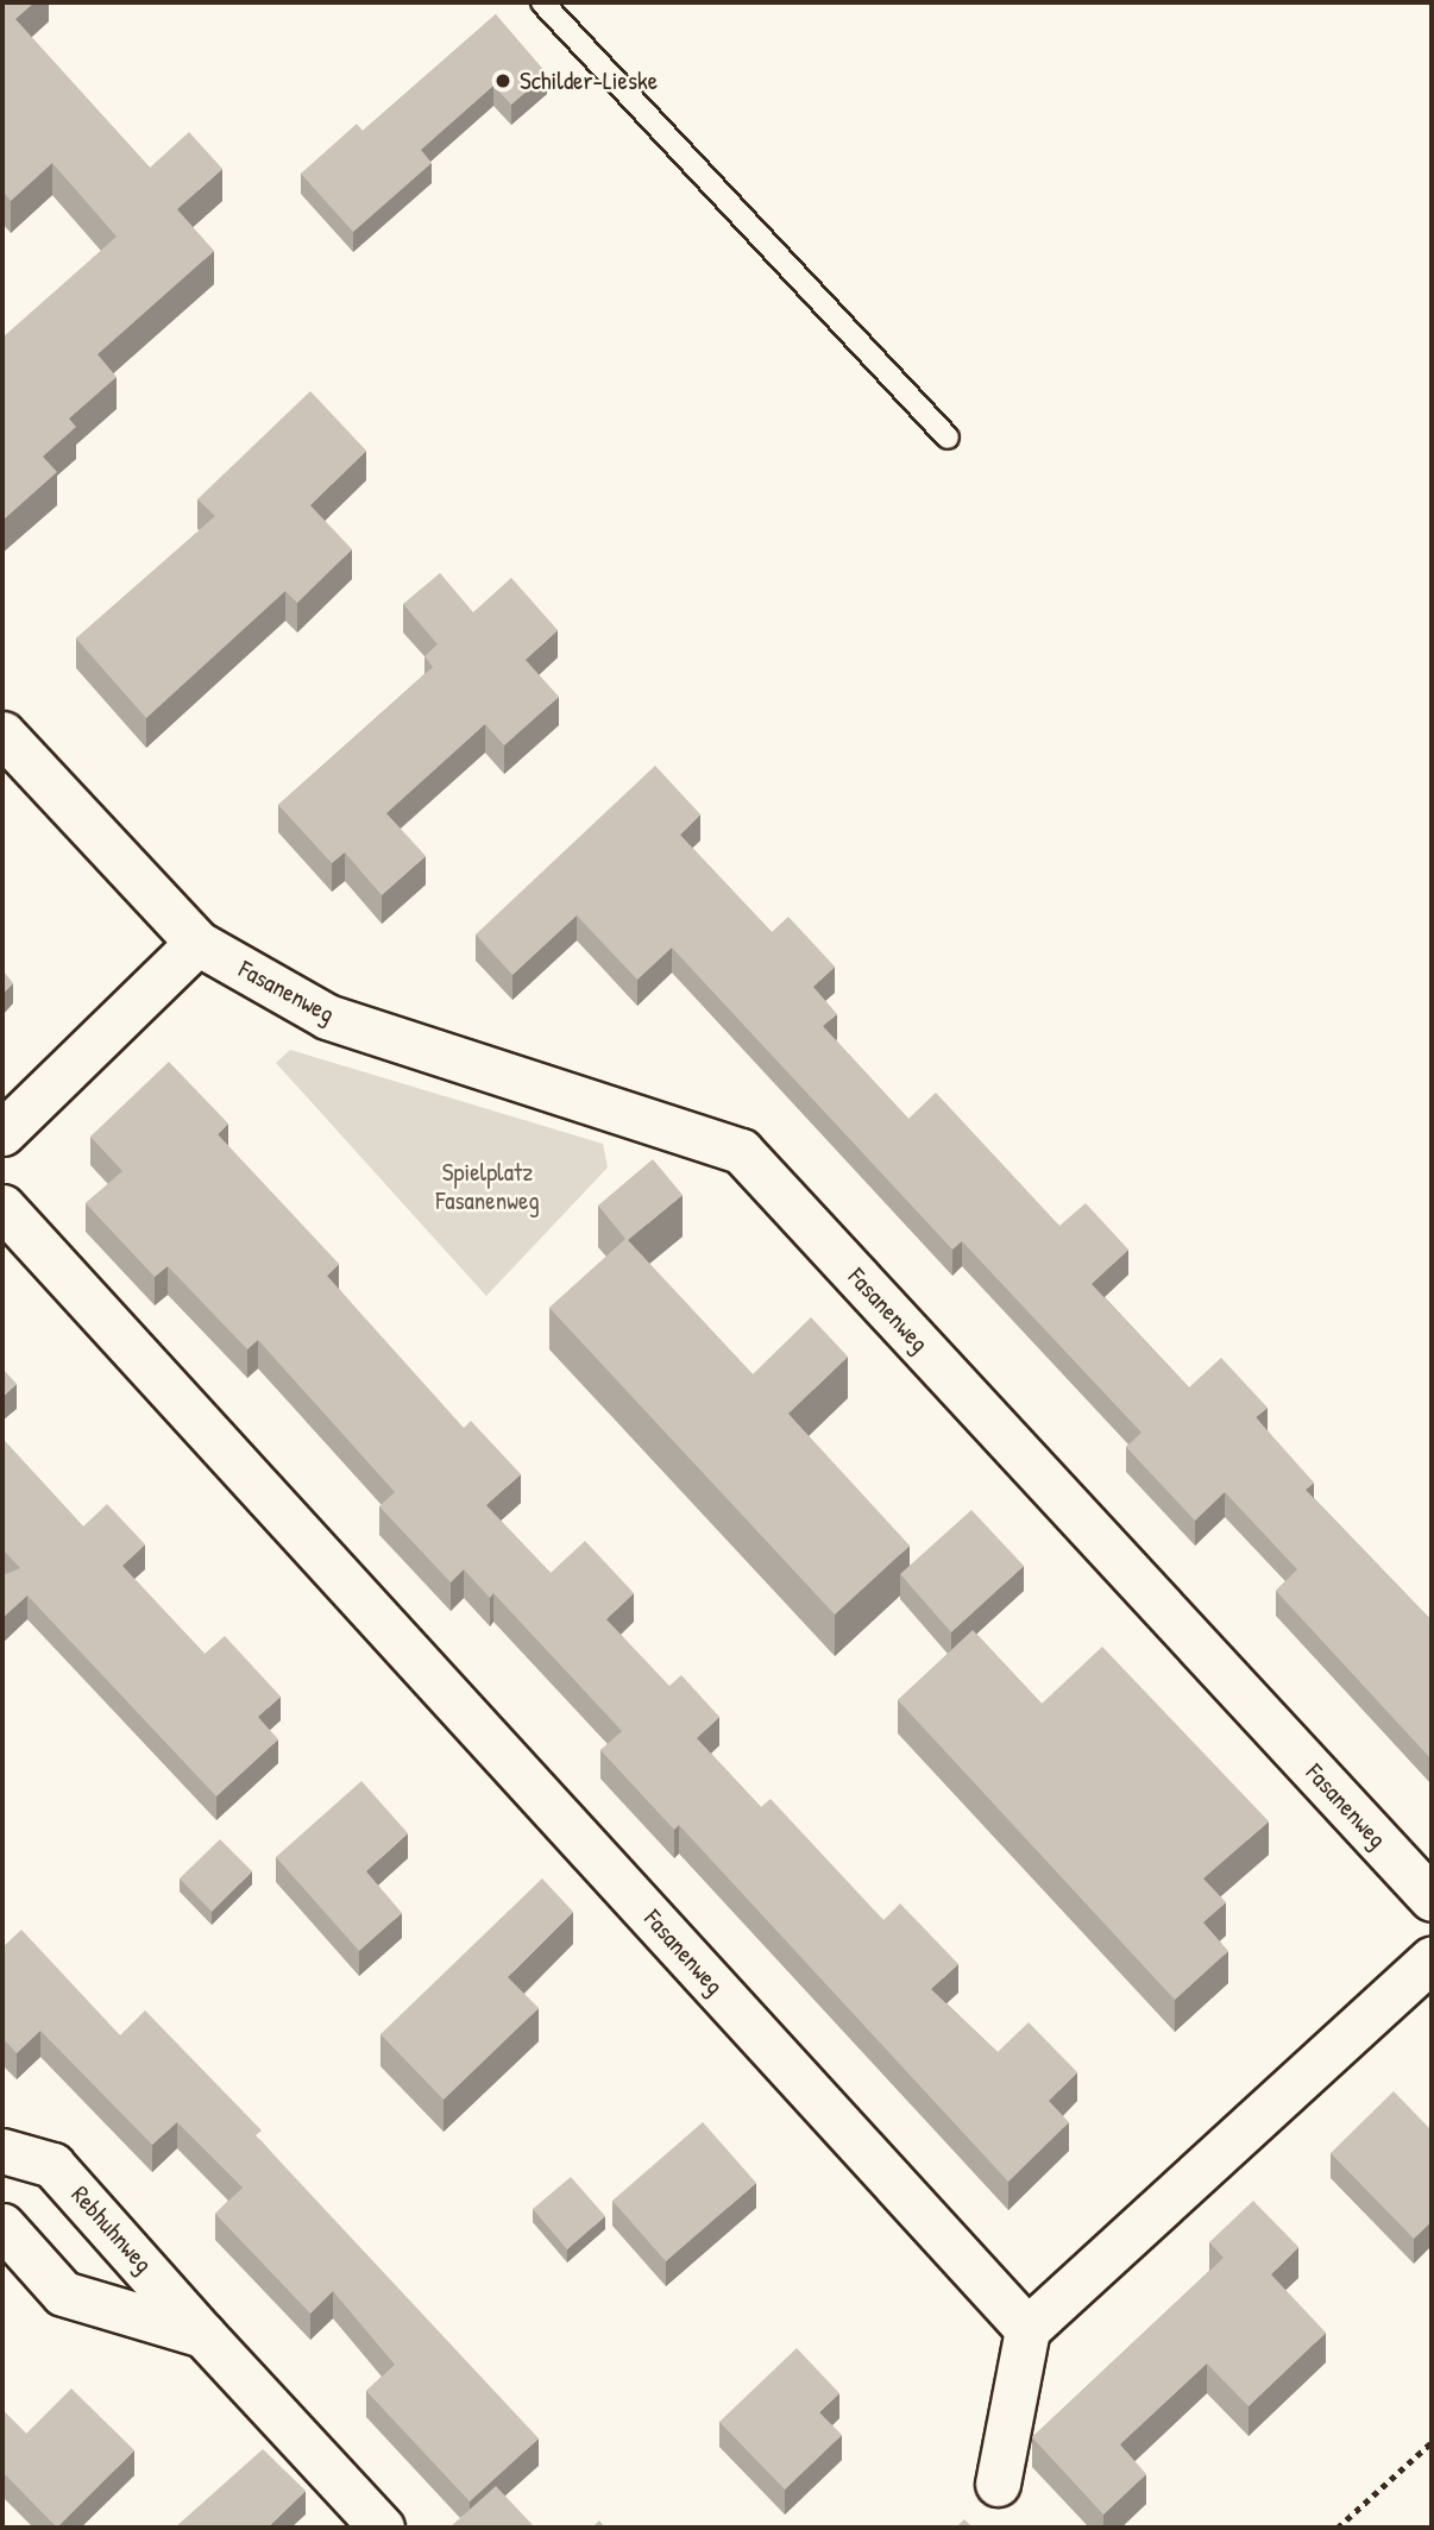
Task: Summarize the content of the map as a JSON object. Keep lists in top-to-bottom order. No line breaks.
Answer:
{"streets":{"street":["Fasanenweg","Rebhuhnweg"]},"parks":["Spielplatz Fasanenweg"],"places":["Schilder-Lieske"]}
